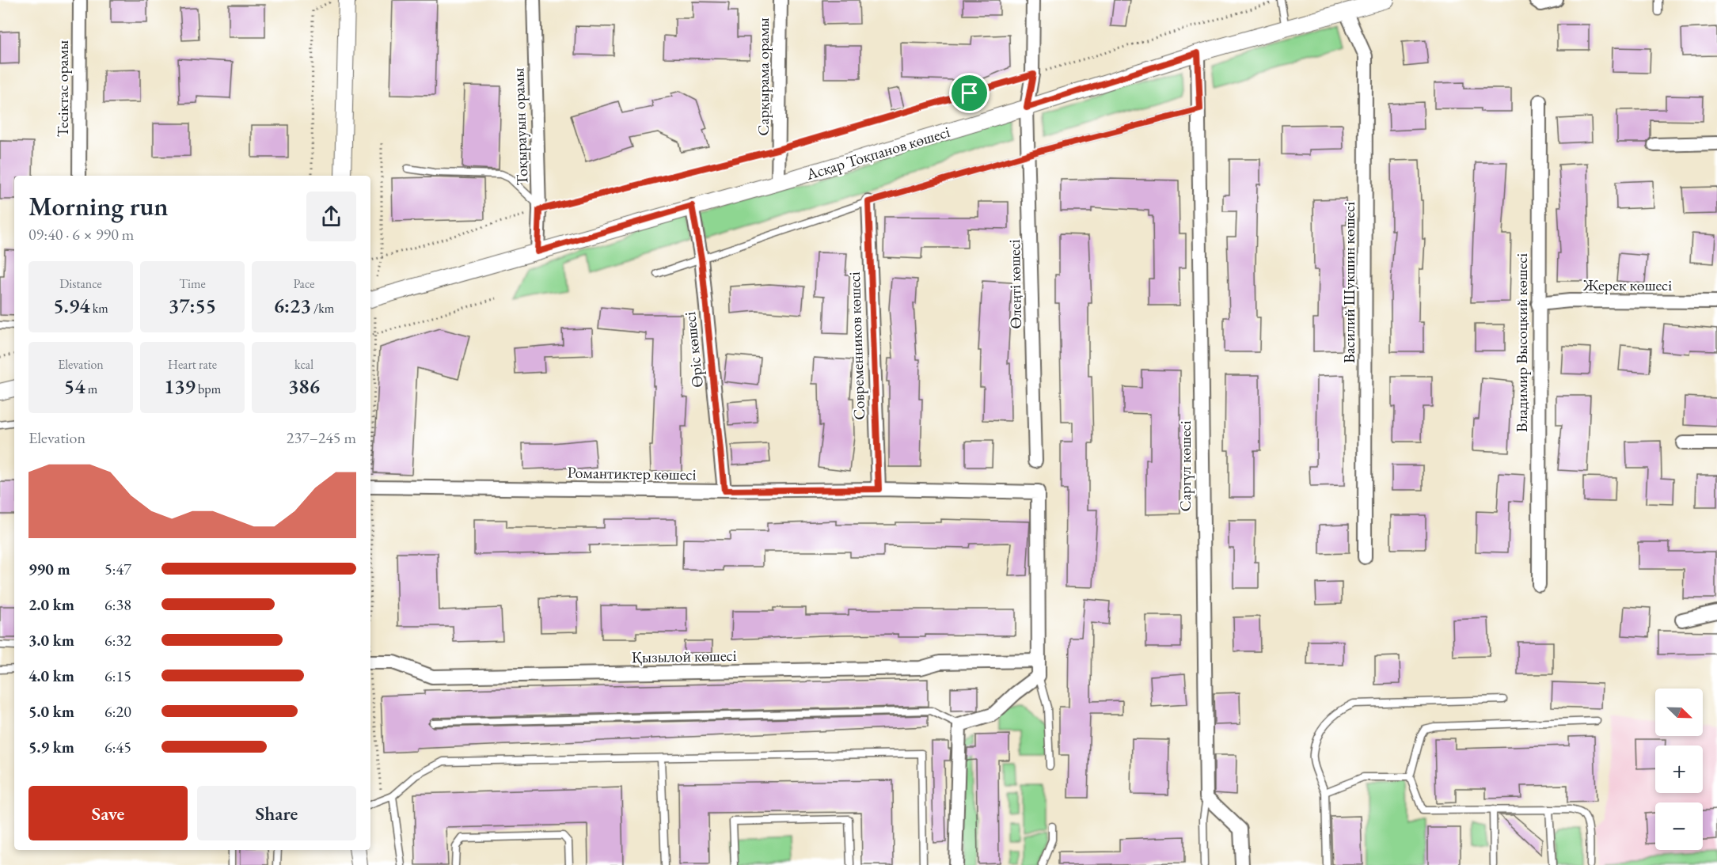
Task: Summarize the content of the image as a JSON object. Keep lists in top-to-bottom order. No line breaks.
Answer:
{"streets":{"street":["Сарқырама орамы","Тесіктас орамы","Тоқырауын орамы","Асқар Тоқпанов көшесі","Василий Шукшин көшесі","Өлеңті көшесі","Жерек көшесі","Владимир Высоцкий көшесі","Современников көшесі","Өріс көшесі","Саргүл көшесі","Романтиктер көшесі","Қызылой көшесі"]},"crossings":[["Сарқырама орамы","Асқар Тоқпанов көшесі"],["Тоқырауын орамы","Асқар Тоқпанов көшесі"],["Асқар Тоқпанов көшесі","Василий Шукшин көшесі"],["Асқар Тоқпанов көшесі","Өлеңті көшесі"],["Асқар Тоқпанов көшесі","Өріс көшесі"],["Асқар Тоқпанов көшесі","Саргүл көшесі"],["Жерек көшесі","Владимир Высоцкий көшесі"],["Современников көшесі","Романтиктер көшесі"],["Өріс көшесі","Романтиктер көшесі"],["Романтиктер көшесі","Қызылой көшесі"]],"north":"bottom right","page":{"heading":["Morning run","09:40 · 6 × 990 m"],"stats":[["Distance","5.94 km"],["Time","37:55"],["Pace","6:23 /km"],["Elevation","54 m"],["Heart rate","139 bpm"],["kcal","386"]],"chart":["Elevation","237–245 m"],"list":[{"name":"990 m","note":"5:47"},{"name":"2.0 km","note":"6:38"},{"name":"3.0 km","note":"6:32"},{"name":"4.0 km","note":"6:15"},{"name":"5.0 km","note":"6:20"},{"name":"5.9 km","note":"6:45"}],"map_buttons":["+","−"],"buttons":["Save","Share"]}}
